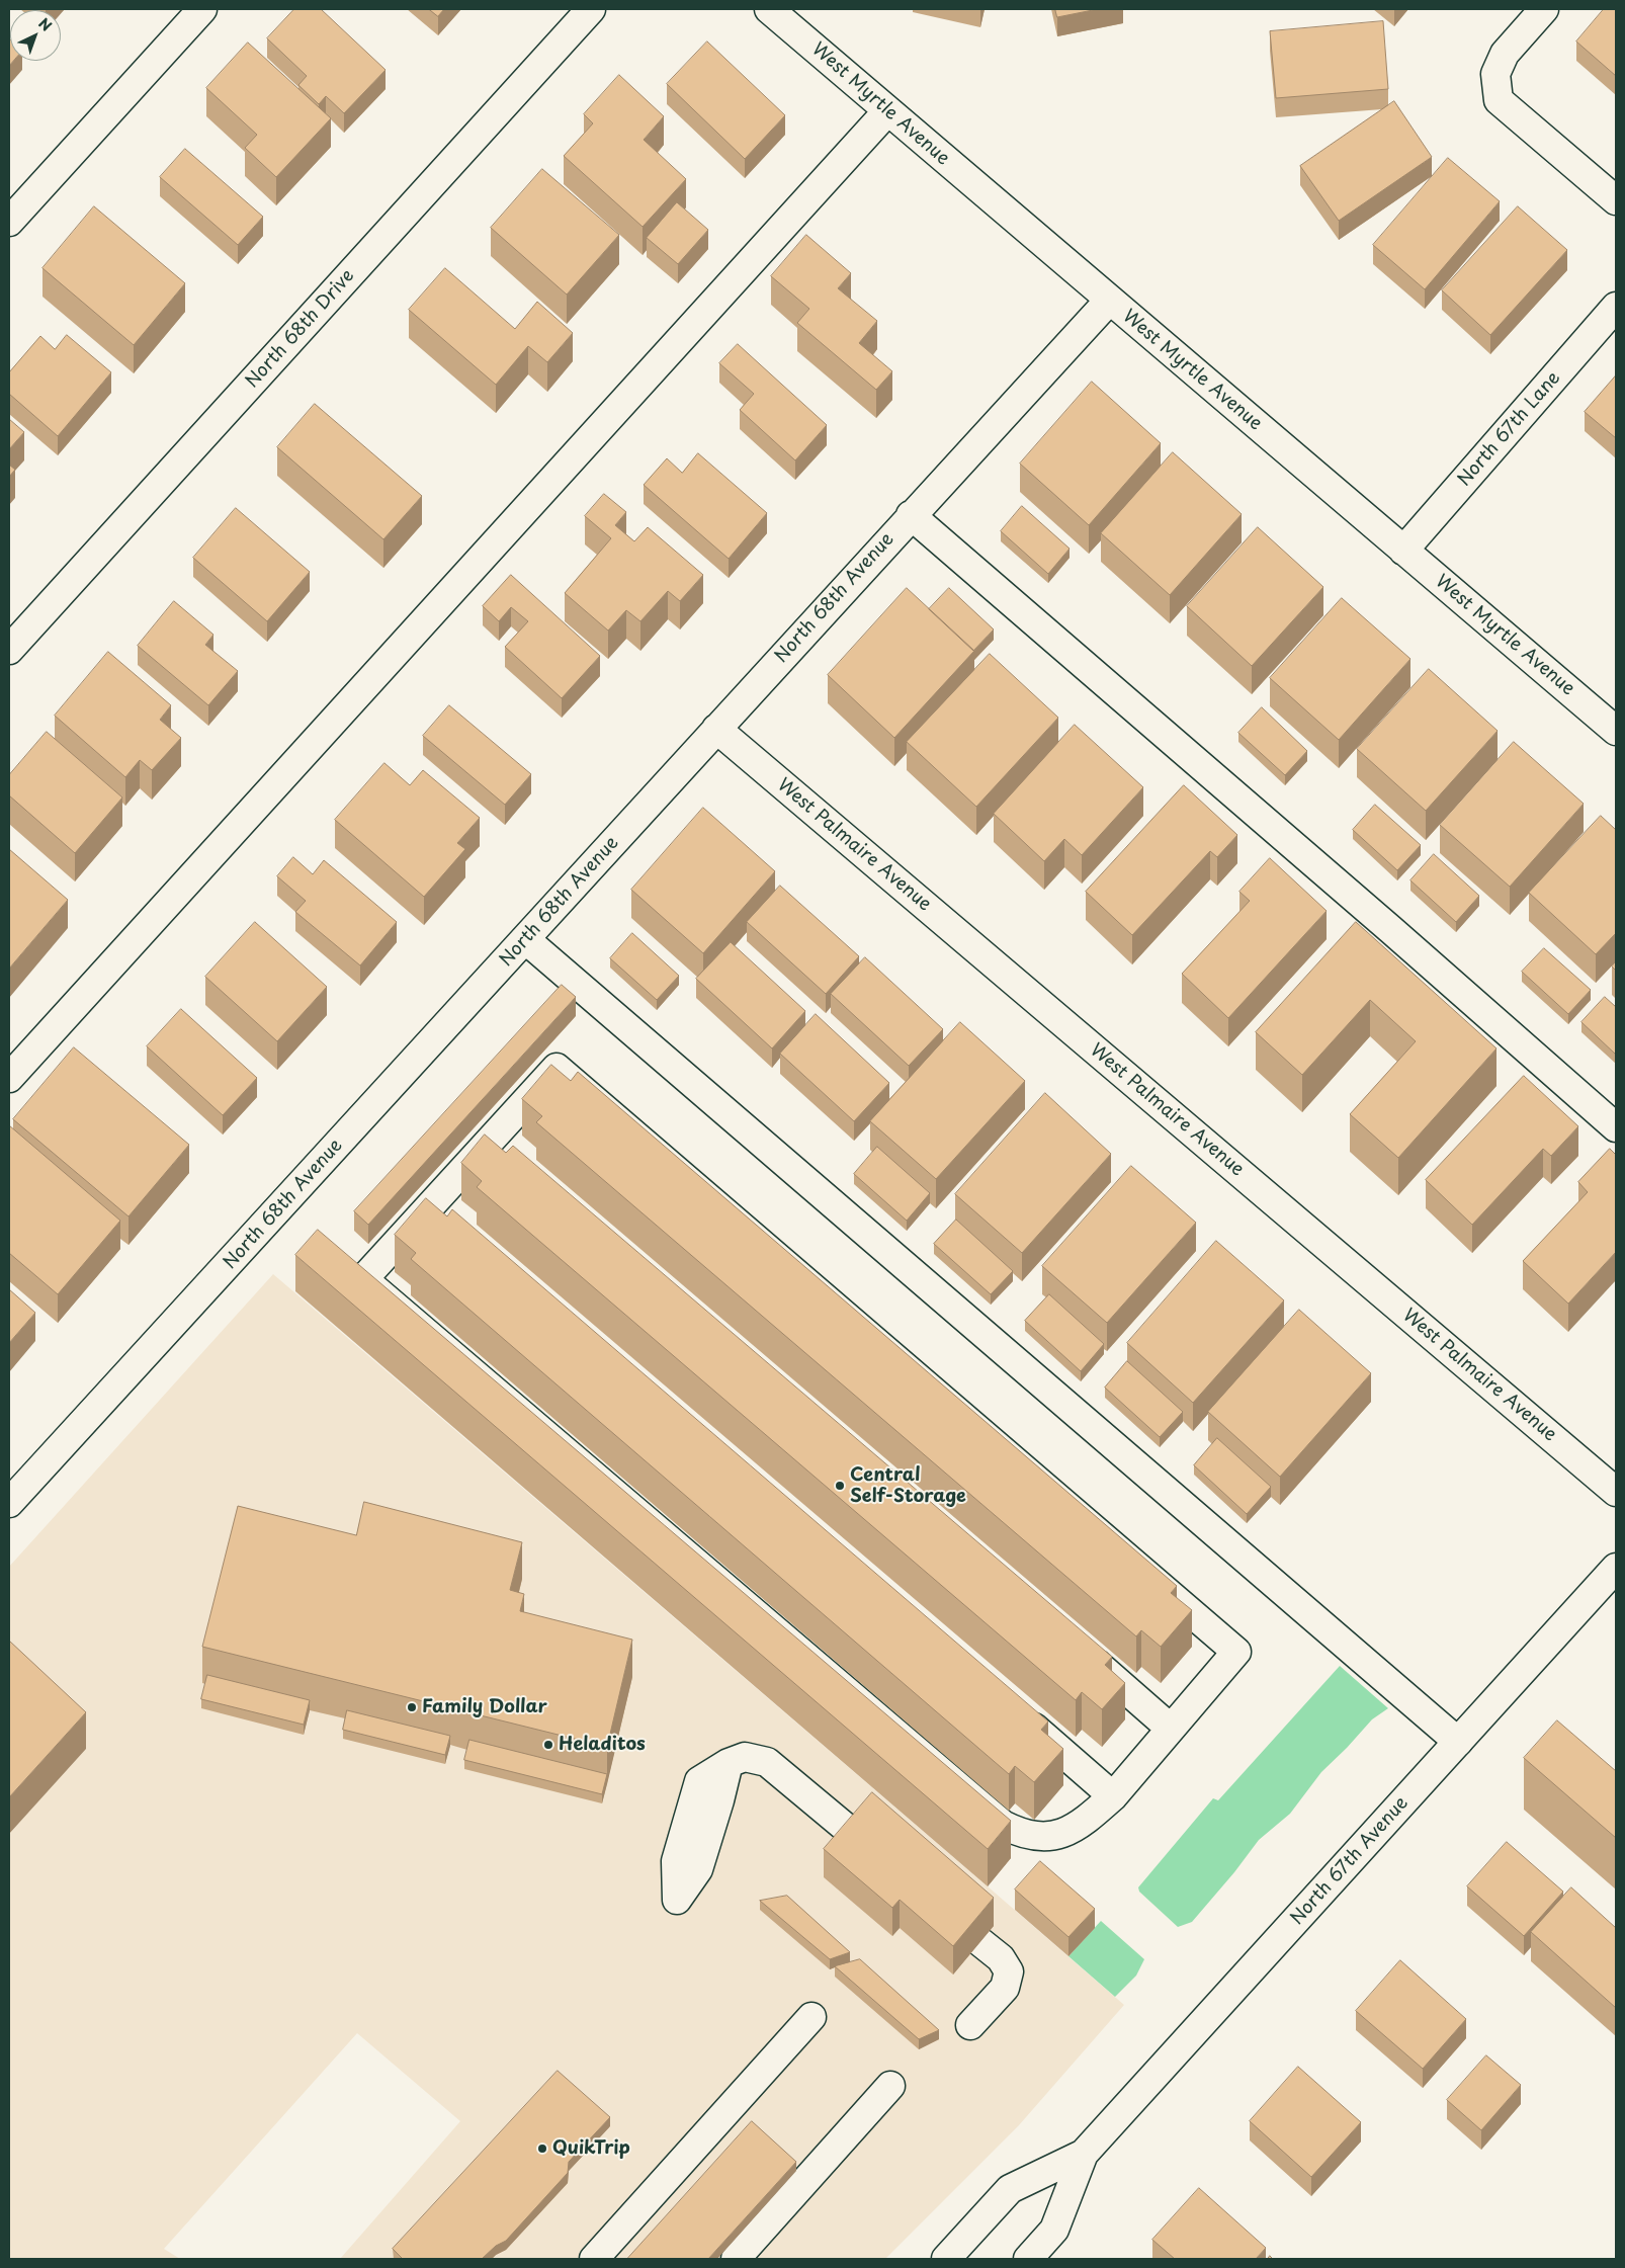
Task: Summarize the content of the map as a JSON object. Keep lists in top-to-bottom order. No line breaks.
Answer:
{"streets":{"street":["West Myrtle Avenue","North 68th Drive","North 67th Lane","North 68th Avenue","West Palmaire Avenue","North 67th Avenue"]},"crossings":[["West Myrtle Avenue","North 67th Lane"],["West Myrtle Avenue","North 68th Avenue"],["North 68th Avenue","West Palmaire Avenue"]],"places":["Central Self-Storage","Family Dollar","Heladitos","QuikTrip"],"north":"top right"}
